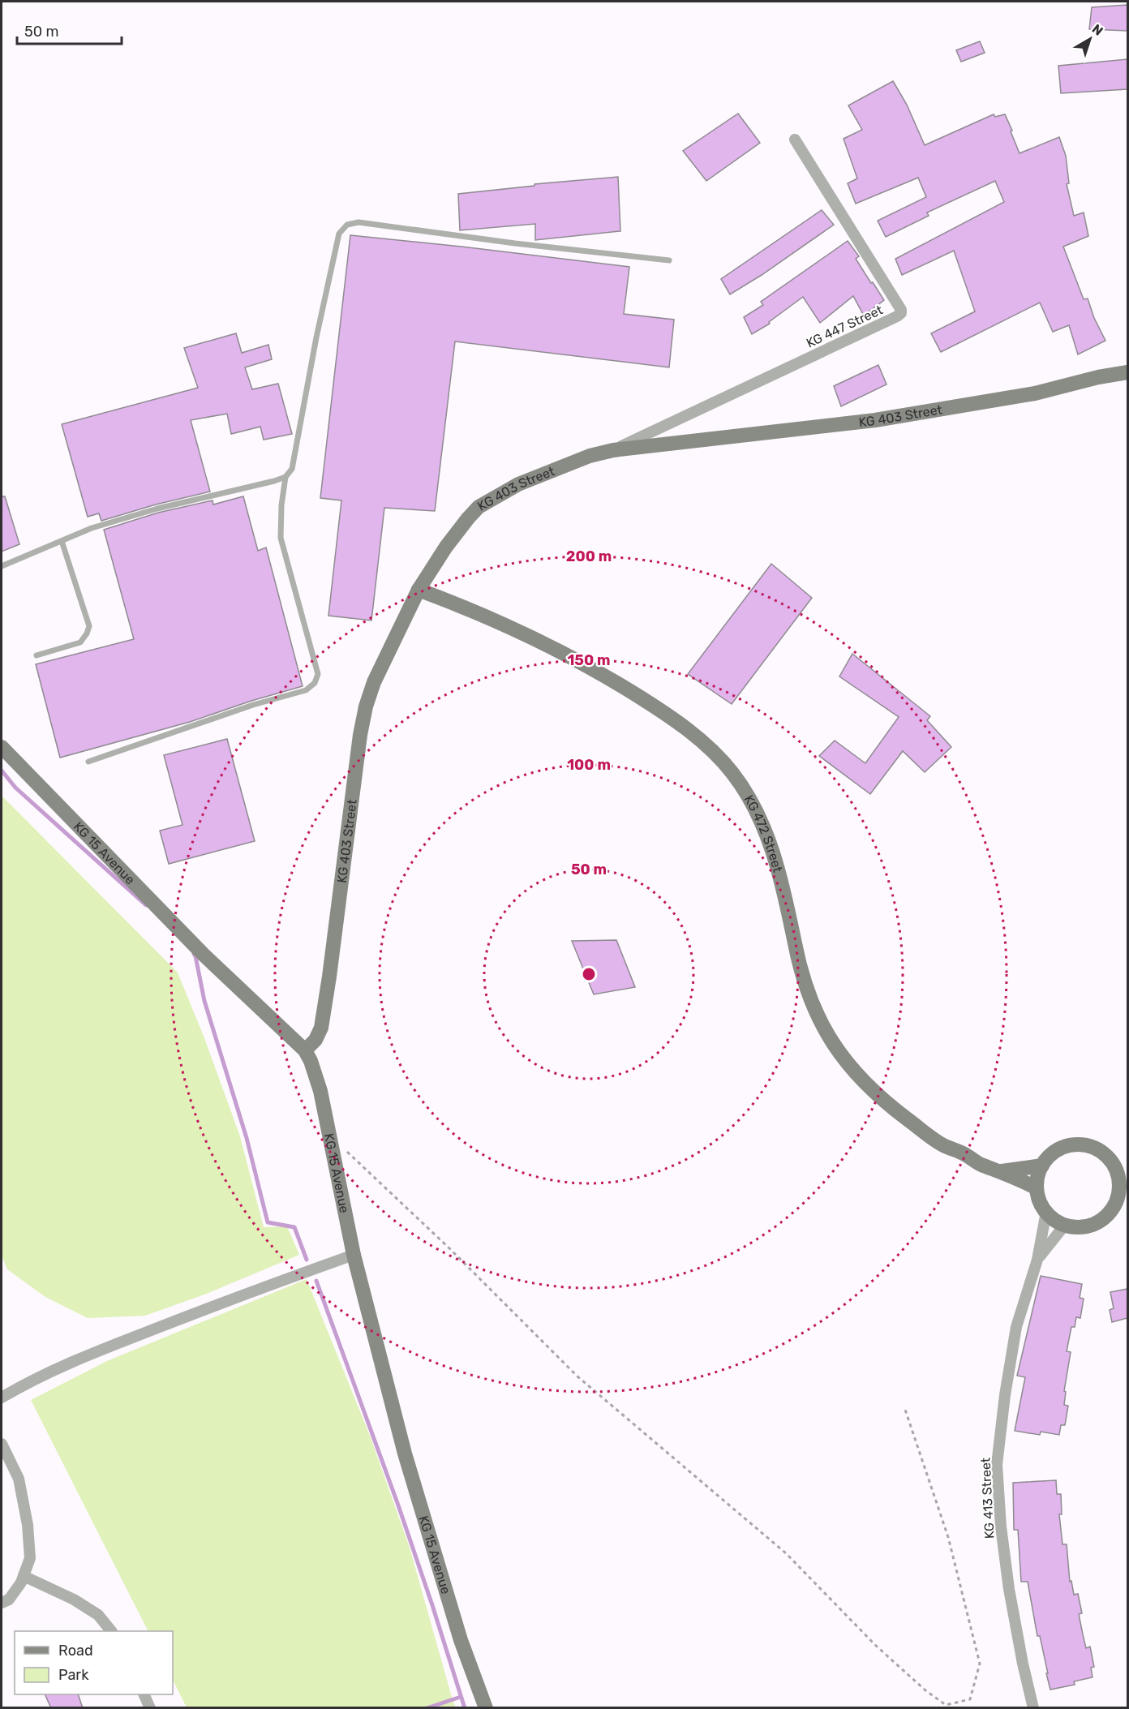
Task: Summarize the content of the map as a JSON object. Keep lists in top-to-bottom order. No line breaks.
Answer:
{"streets":{"main road":["KG 403 Street","KG 472 Street","KG 15 Avenue"],"street":["KG 447 Street","KG 413 Street"]},"crossings":[["KG 447 Street","KG 403 Street"],["KG 403 Street","KG 472 Street"],["KG 403 Street","KG 15 Avenue"],["KG 472 Street","KG 413 Street"]],"legend":["Road","Park"],"scale_bar":"50 m","north":"top right","rings":["200 m","150 m","100 m","50 m"]}
